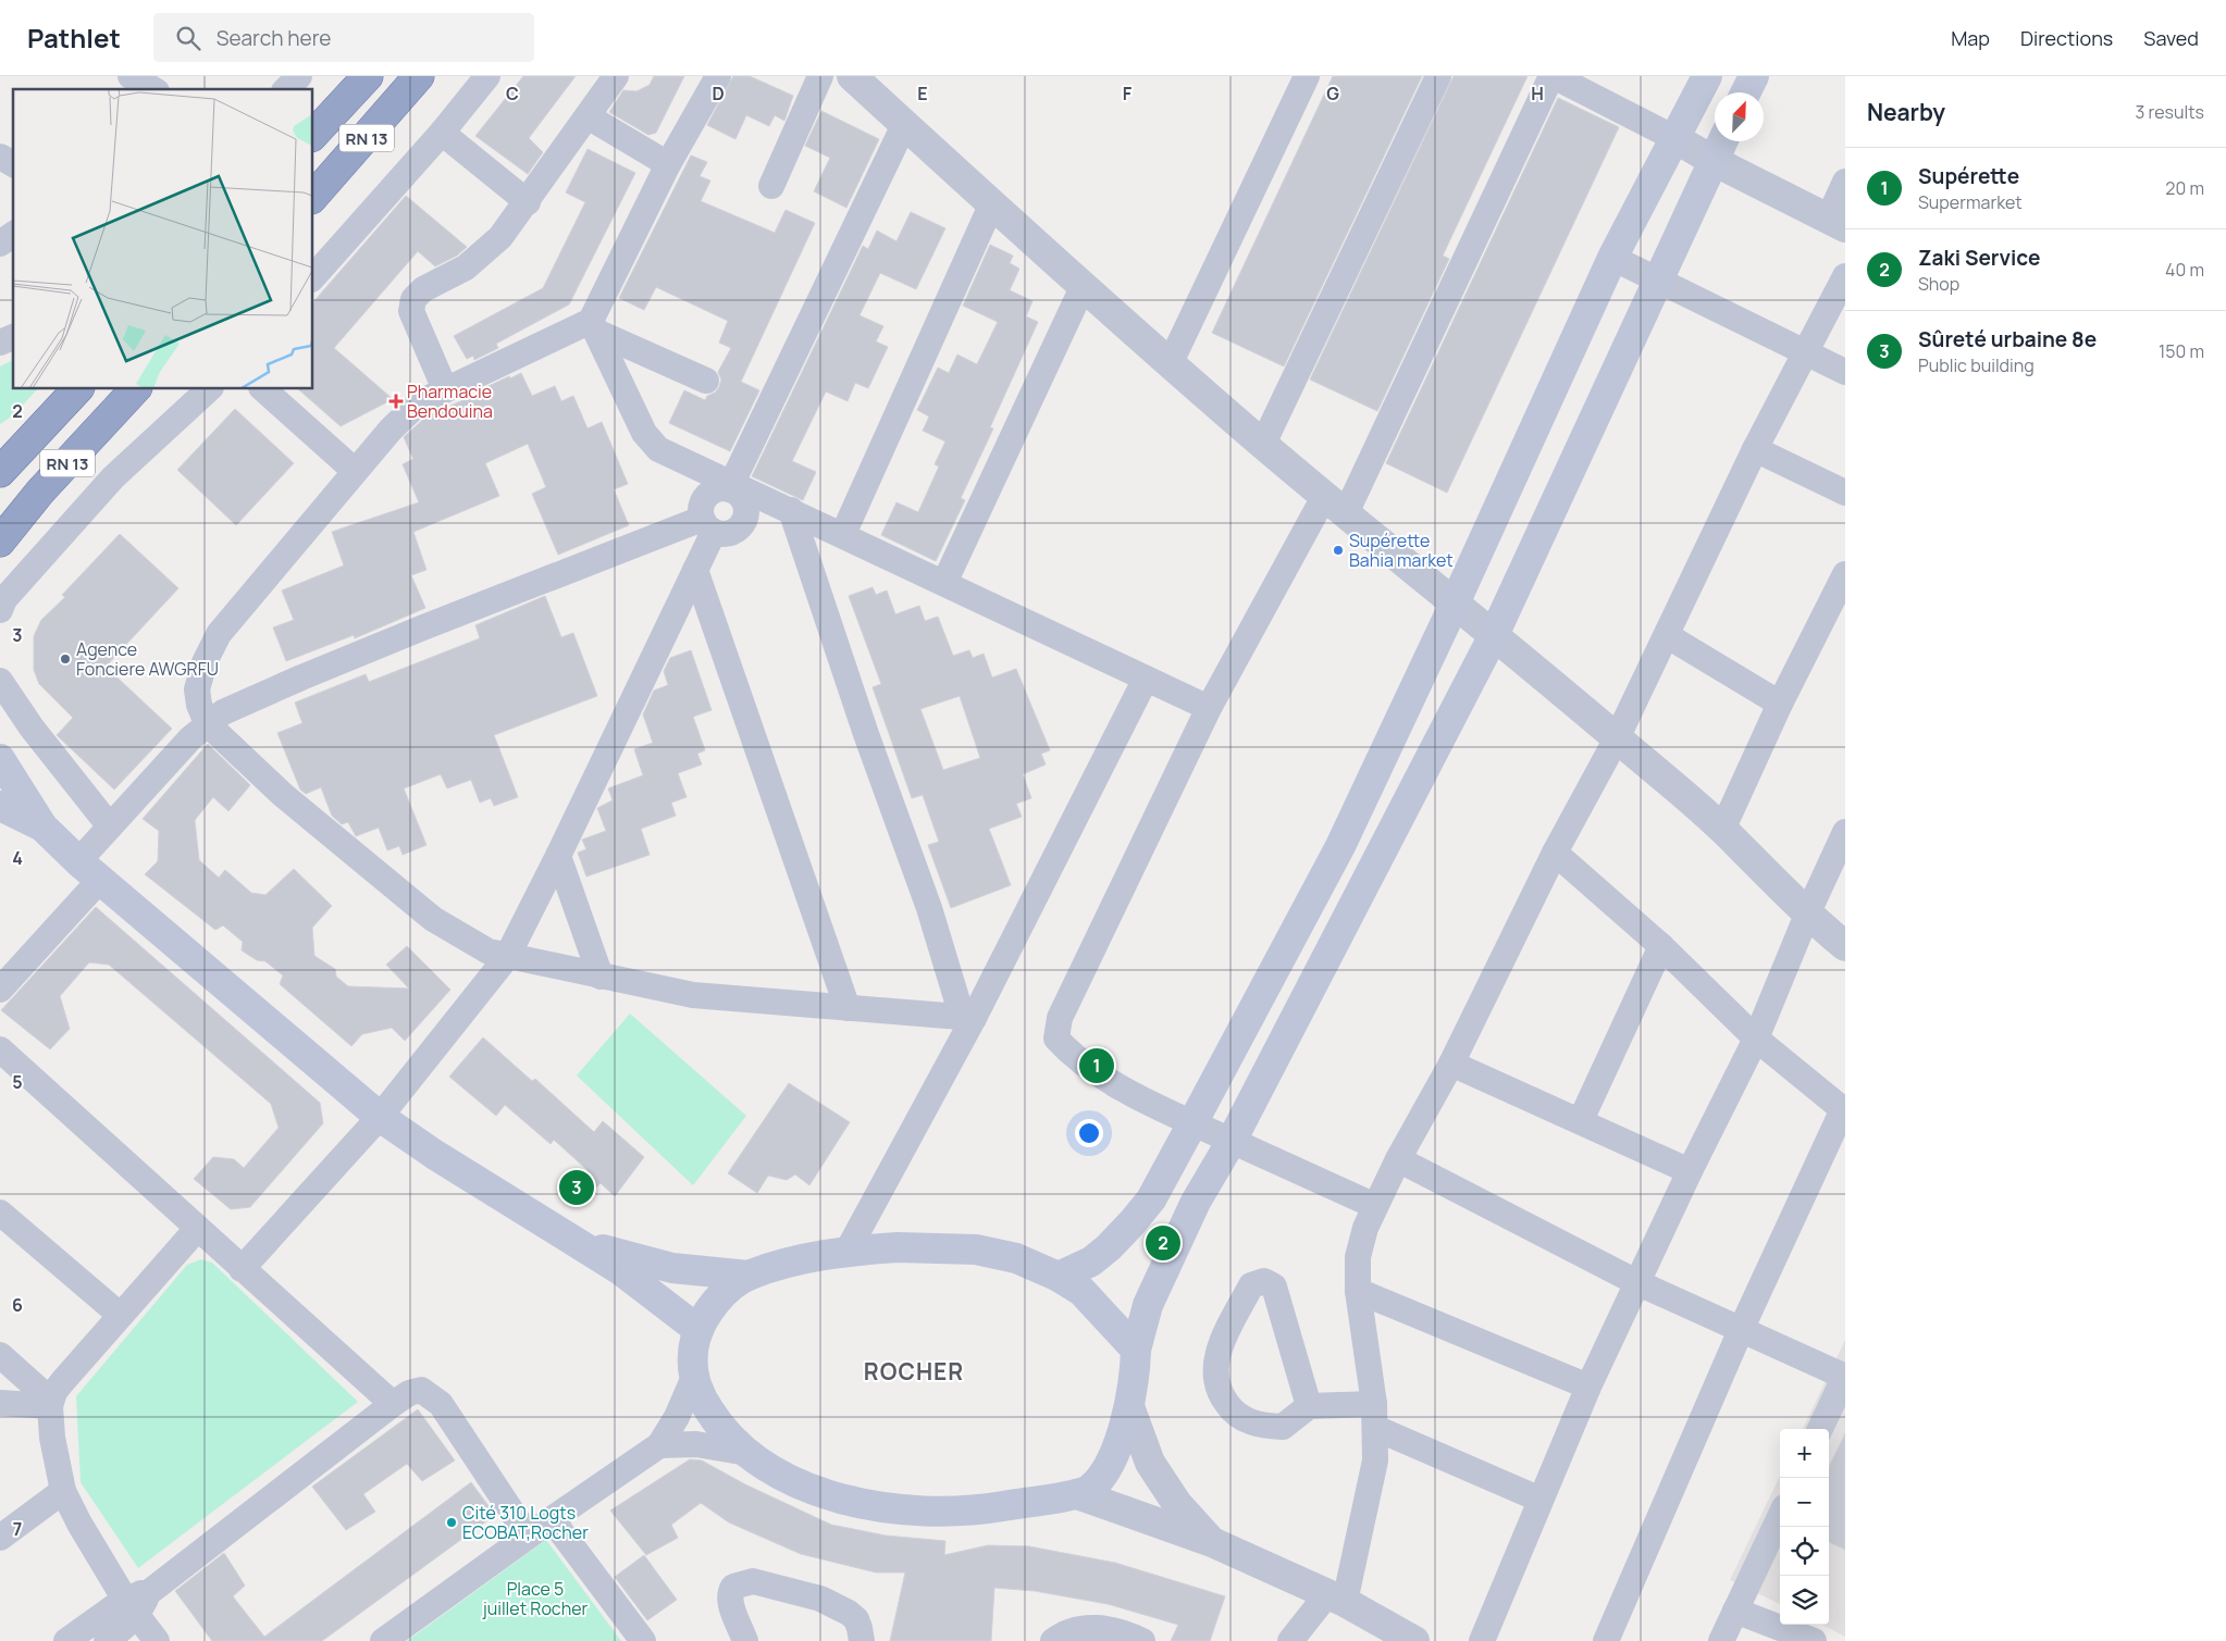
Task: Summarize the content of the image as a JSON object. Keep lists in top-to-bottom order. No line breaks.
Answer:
{"streets":{"highway":["RN 13"]},"districts":["ROCHER"],"parks":["Place 5 juillet Rocher"],"places":{"health":["Pharmacie Bendouina"],"other":["Supérette Bahia market","Agence Fonciere AWGRFU","Cité 310 Logts ECOBAT,Rocher"]},"north":"top right","page":{"header":"Pathlet","search":"Search here","nav":["Map","Directions","Saved"],"heading":["Nearby","3 results"],"list":[{"mark":"1","name":"Supérette","note":"Supermarket","value":"20 m"},{"mark":"2","name":"Zaki Service","note":"Shop","value":"40 m"},{"mark":"3","name":"Sûreté urbaine 8e","note":"Public building","value":"150 m"}],"pins":["1","3","2"],"map_buttons":["+","−"]},"grid":{"columns":["C","D","E","F","G","H"],"rows":["2","3","4","5","6","7"]}}
